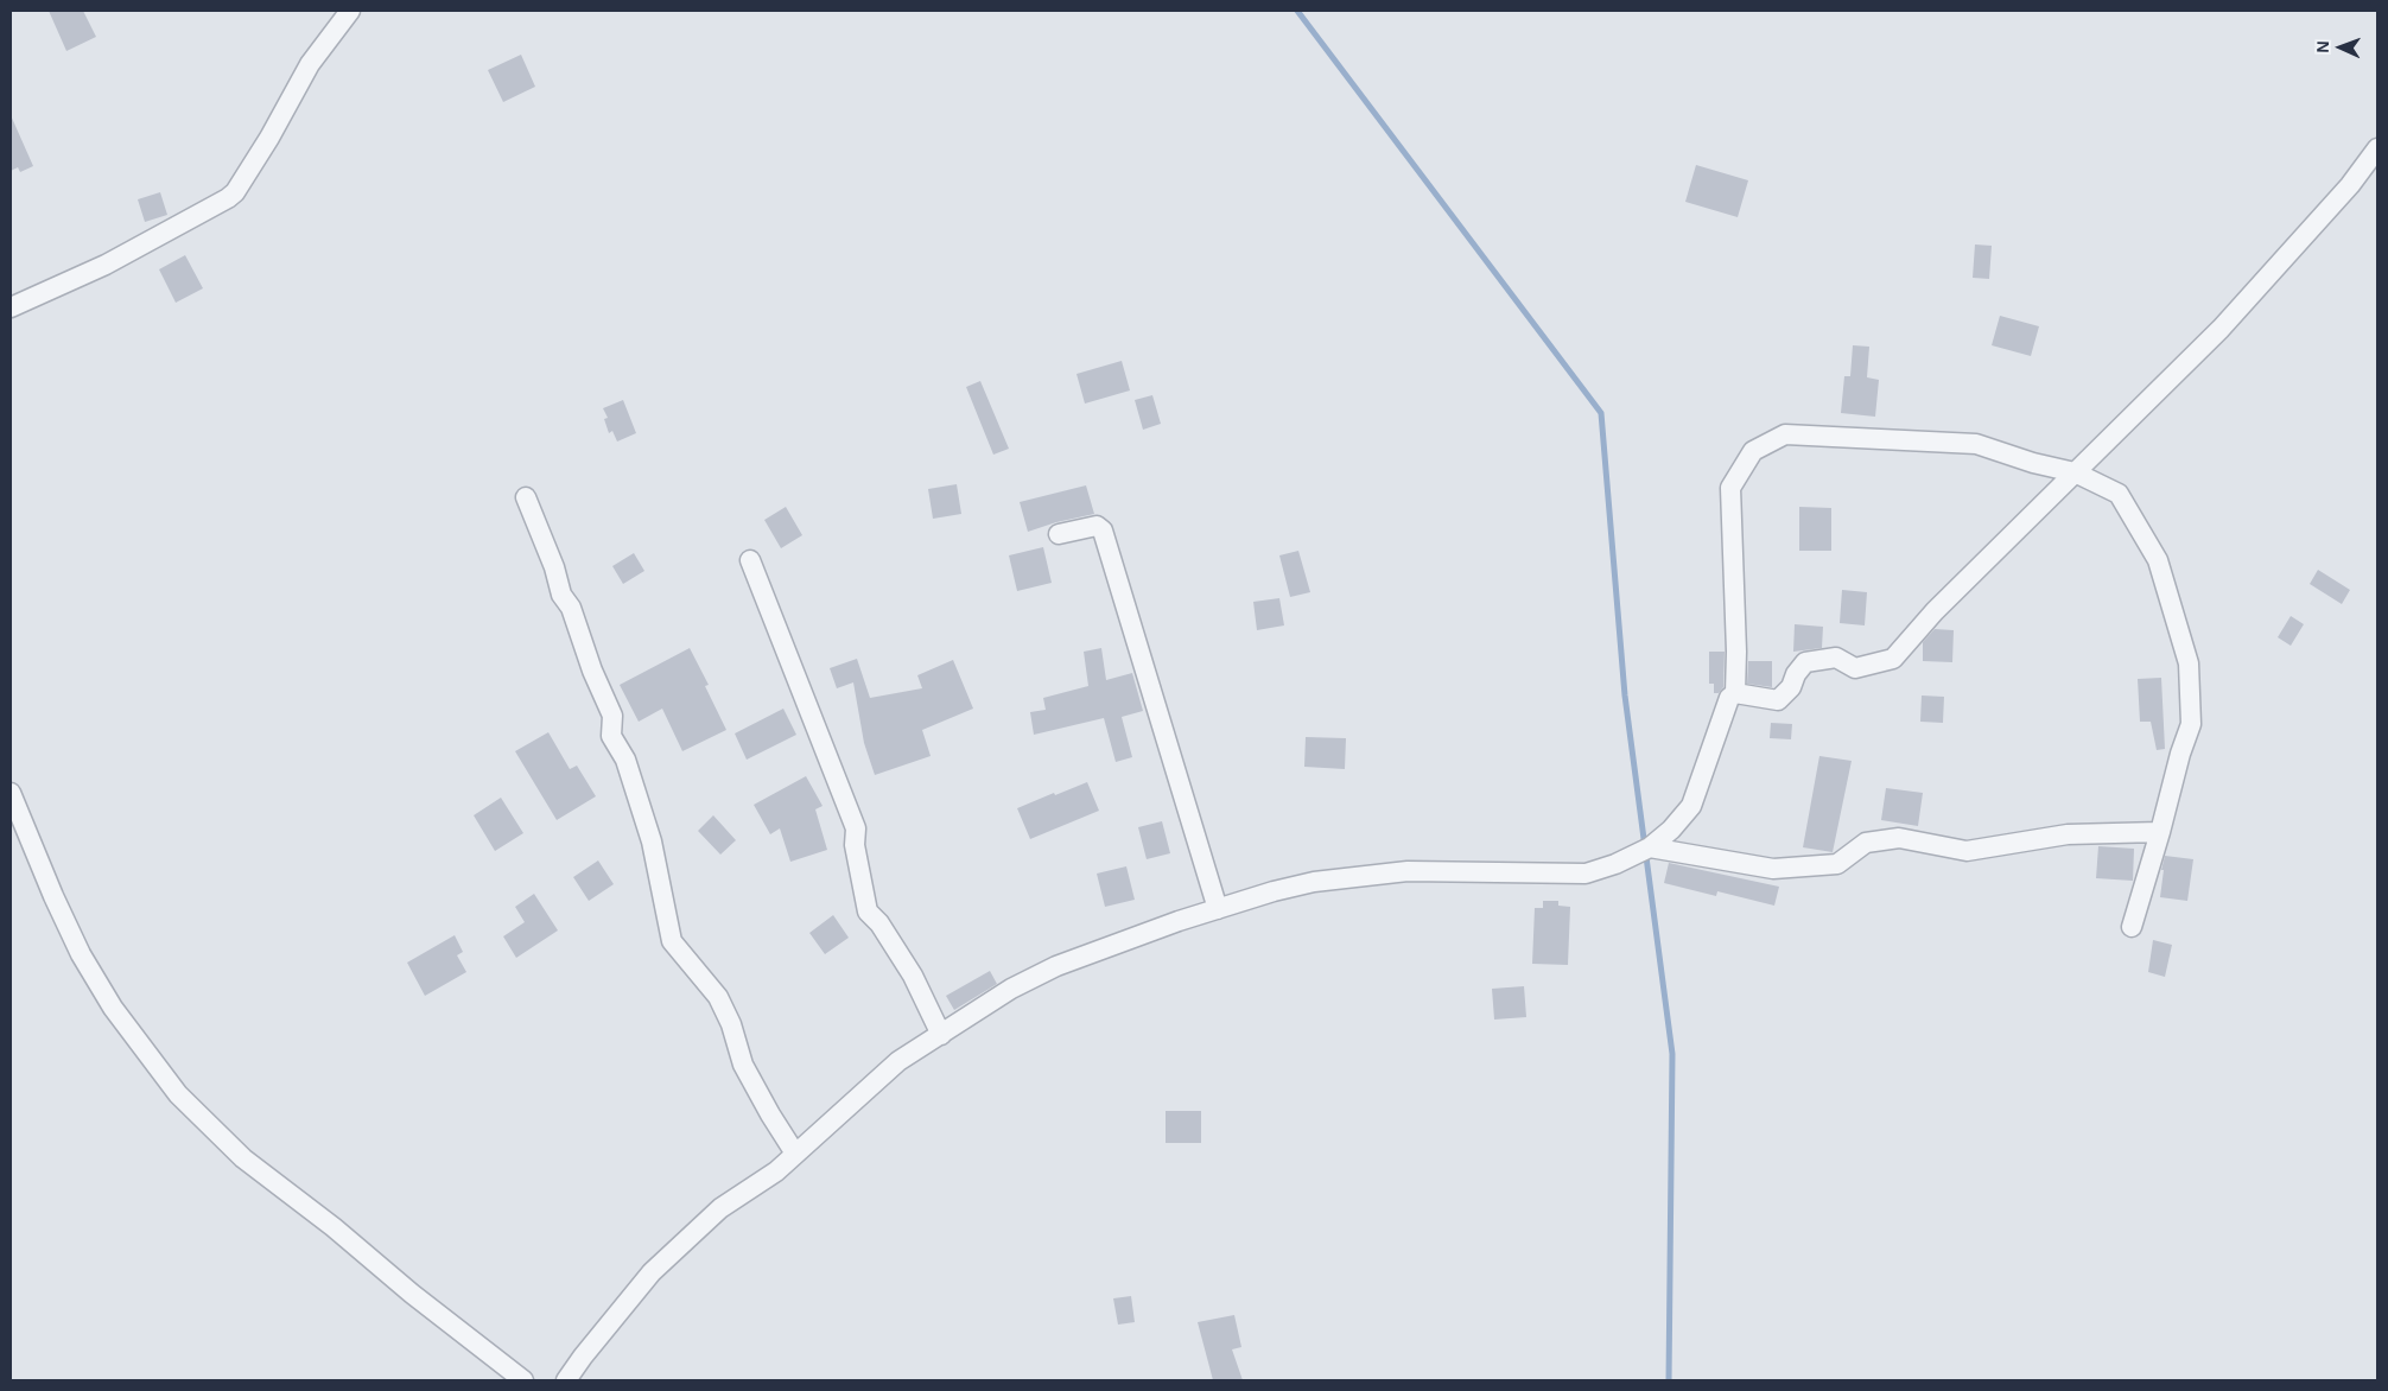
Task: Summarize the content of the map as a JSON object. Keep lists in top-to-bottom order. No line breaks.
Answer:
{"north":"left"}
